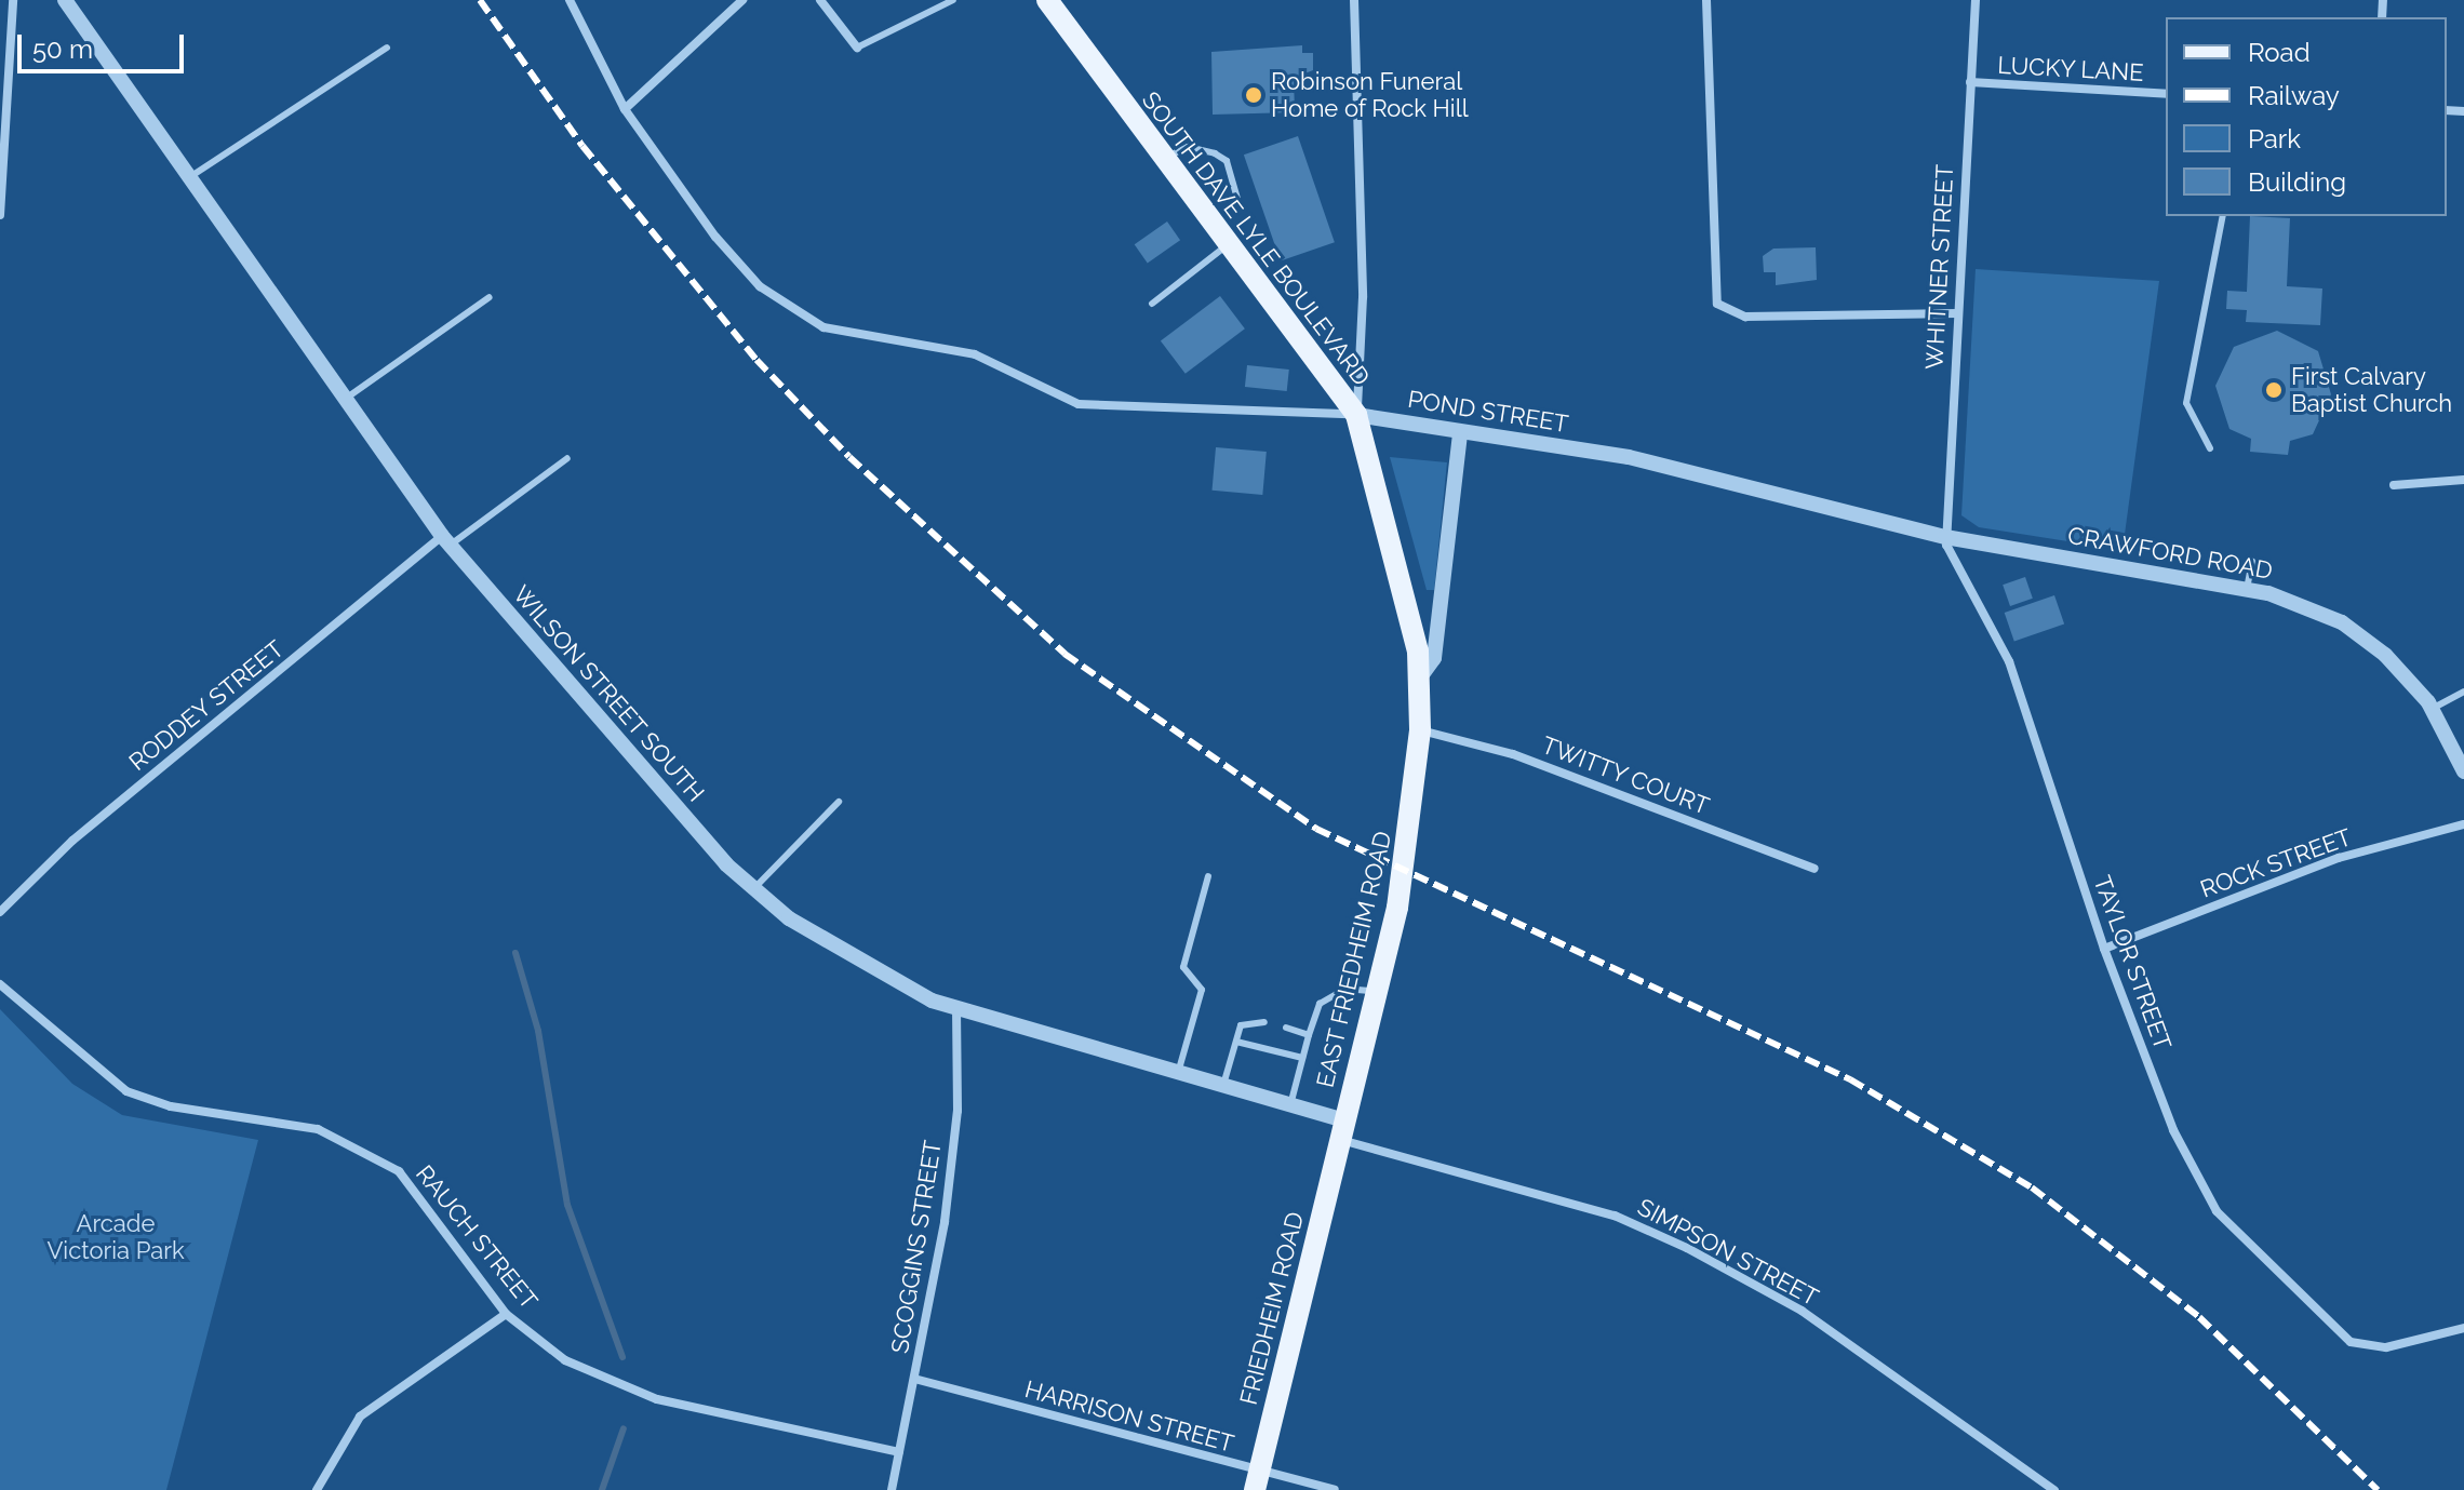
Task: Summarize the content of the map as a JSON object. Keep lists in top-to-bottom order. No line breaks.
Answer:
{"streets":{"main road":["SOUTH DAVE LYLE BOULEVARD","EAST FRIEDHEIM ROAD","FRIEDHEIM ROAD"],"street":["LUCKY LANE","WHITNER STREET","POND STREET","CRAWFORD ROAD","WILSON STREET SOUTH","RODDEY STREET","TWITTY COURT","ROCK STREET","TAYLOR STREET","RAUCH STREET","SCOGGINS STREET","SIMPSON STREET","HARRISON STREET"]},"crossings":[["LUCKY LANE","WHITNER STREET"],["SOUTH DAVE LYLE BOULEVARD","POND STREET"],["SOUTH DAVE LYLE BOULEVARD","EAST FRIEDHEIM ROAD"],["WHITNER STREET","POND STREET"],["WHITNER STREET","CRAWFORD ROAD"],["WHITNER STREET","TAYLOR STREET"],["POND STREET","CRAWFORD ROAD"],["POND STREET","EAST FRIEDHEIM ROAD"],["POND STREET","TAYLOR STREET"],["CRAWFORD ROAD","TAYLOR STREET"],["WILSON STREET SOUTH","RODDEY STREET"],["WILSON STREET SOUTH","EAST FRIEDHEIM ROAD"],["WILSON STREET SOUTH","SCOGGINS STREET"],["WILSON STREET SOUTH","SIMPSON STREET"],["WILSON STREET SOUTH","FRIEDHEIM ROAD"],["TWITTY COURT","EAST FRIEDHEIM ROAD"],["ROCK STREET","TAYLOR STREET"],["EAST FRIEDHEIM ROAD","SIMPSON STREET"],["EAST FRIEDHEIM ROAD","FRIEDHEIM ROAD"],["RAUCH STREET","SCOGGINS STREET"],["SCOGGINS STREET","HARRISON STREET"],["SIMPSON STREET","FRIEDHEIM ROAD"],["FRIEDHEIM ROAD","HARRISON STREET"]],"parks":["Arcade Victoria Park"],"places":["Robinson Funeral Home of Rock Hill","First Calvary Baptist Church"],"legend":["Road","Railway","Park","Building"],"scale_bar":"50 m"}
